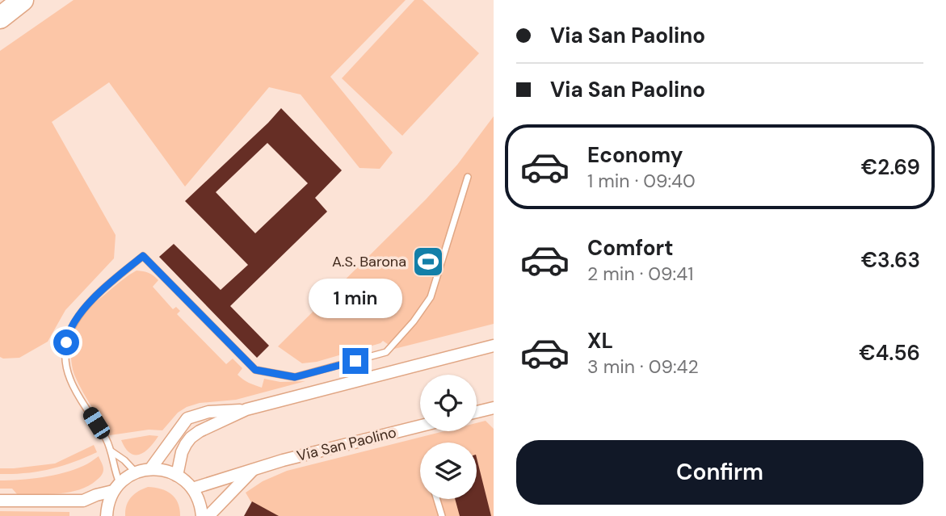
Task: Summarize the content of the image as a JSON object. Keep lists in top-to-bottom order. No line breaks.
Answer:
{"streets":{"street":["Via San Paolino"]},"places":{"sports":["A.S. Barona"]},"page":{"banner":["Via San Paolino","Via San Paolino"],"list":[{"name":"Economy","note":"1 min · 09:40","value":"€2.69"},{"name":"Comfort","note":"2 min · 09:41","value":"€3.63"},{"name":"XL","note":"3 min · 09:42","value":"€4.56"}],"bubble":"1 min","buttons":"Confirm"}}
